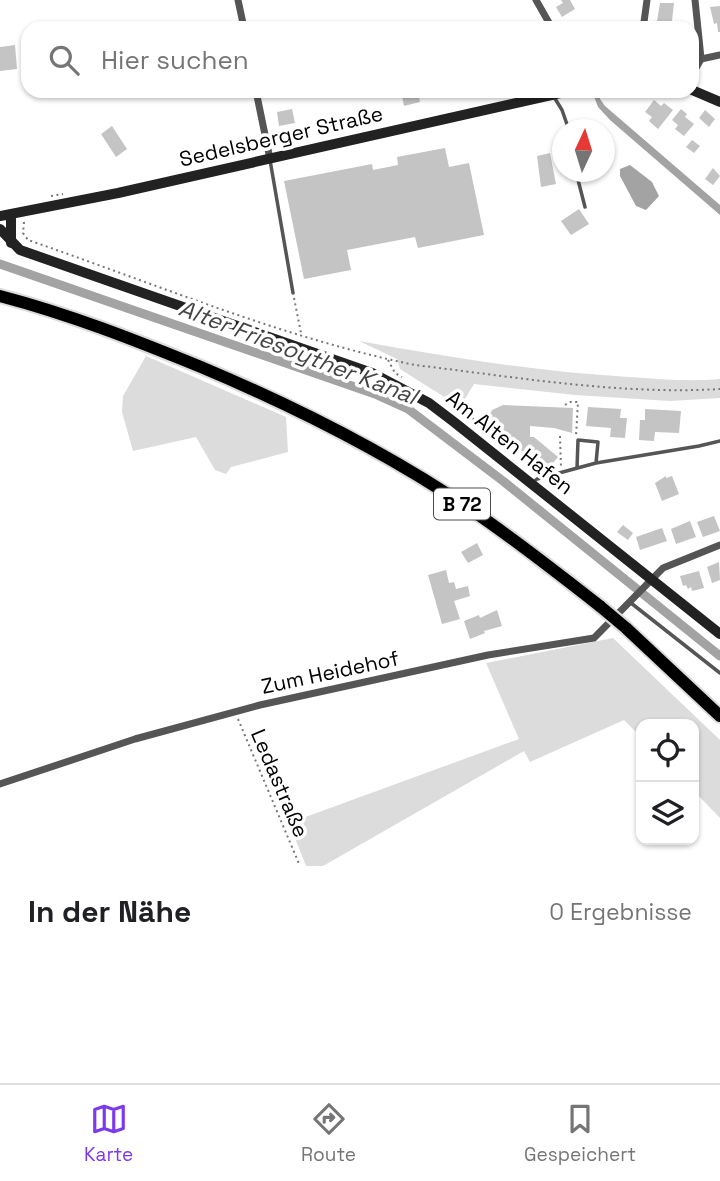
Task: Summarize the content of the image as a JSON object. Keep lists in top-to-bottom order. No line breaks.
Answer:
{"streets":{"highway":["B 72"],"street":["Sedelsberger Straße","Am Alten Hafen","Zum Heidehof"],"path":["Ledastraße"]},"crossings":[["Am Alten Hafen","Zum Heidehof"],["Zum Heidehof","Ledastraße"]],"water":["Alter Friesoyther Kanal"],"north":"top","page":{"search":"Hier suchen","heading":["In der Nähe","0 Ergebnisse"],"nav":["Karte","Route","Gespeichert"]}}
